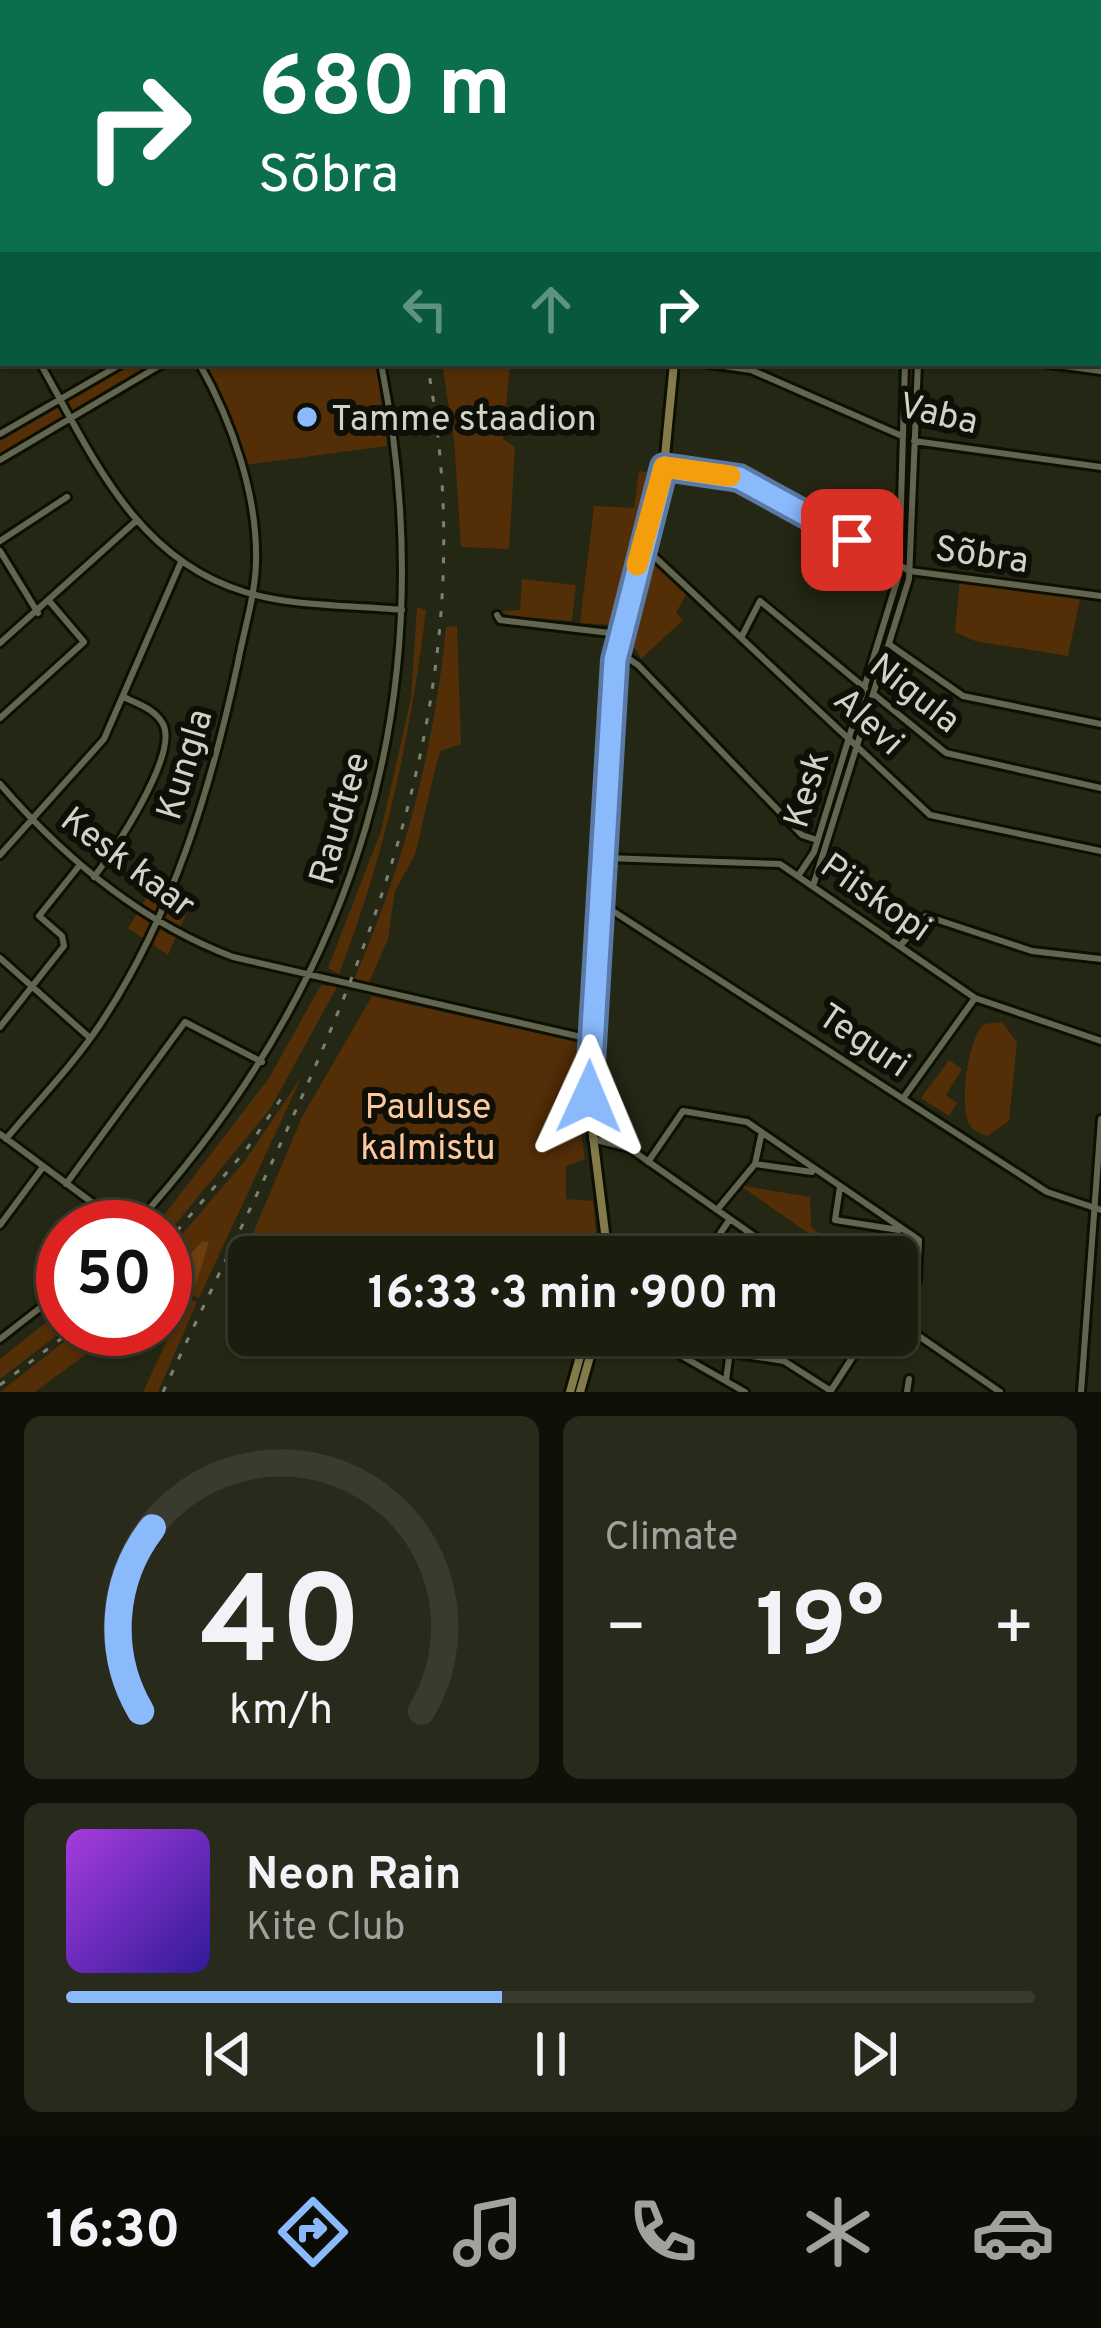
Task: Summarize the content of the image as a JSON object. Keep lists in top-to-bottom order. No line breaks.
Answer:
{"streets":{"street":["Vaba","Sõbra","Nigula","Alevi","Kungla","Kesk","Raudtee","Kesk kaar","Piiskopi","Teguri"]},"crossings":[["Vaba","Kesk"],["Sõbra","Kesk"],["Nigula","Alevi"],["Nigula","Kesk"],["Alevi","Kesk"],["Kungla","Kesk kaar"],["Kesk","Piiskopi"],["Raudtee","Kesk kaar"]],"parks":["Pauluse kalmistu"],"places":["Tamme staadion"],"page":{"turn":["680 m","Sõbra"],"limit":"50","trip":"16:33 · 3 min · 900 m","tile":"Climate","heat":["−","19°","+"],"song":["Neon Rain","Kite Club"],"tabs":"16:30","gauge":["40","km/h"]}}
